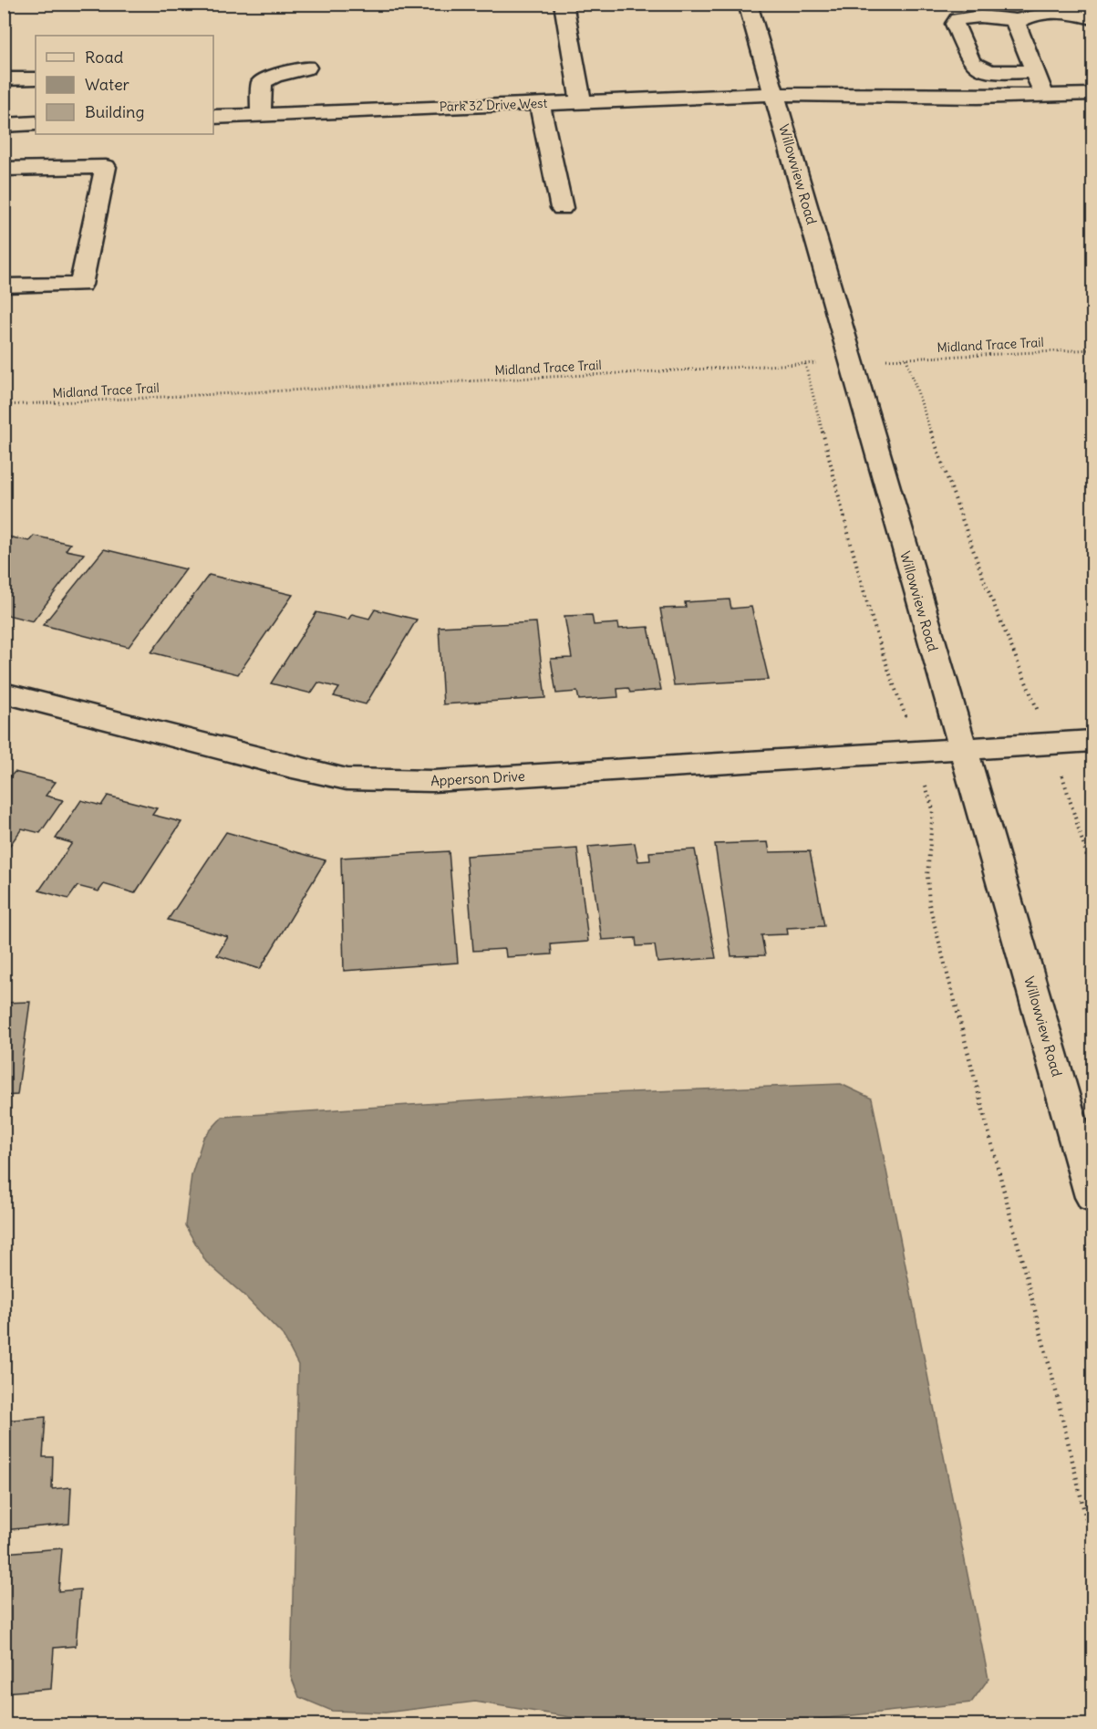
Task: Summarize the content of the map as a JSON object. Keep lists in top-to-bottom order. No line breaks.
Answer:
{"streets":{"street":["Park 32 Drive West","Willowview Road","Apperson Drive"],"path":["Midland Trace Trail"]},"crossings":[["Park 32 Drive West","Willowview Road"],["Willowview Road","Midland Trace Trail"],["Willowview Road","Apperson Drive"]],"legend":["Road","Water","Building"]}
